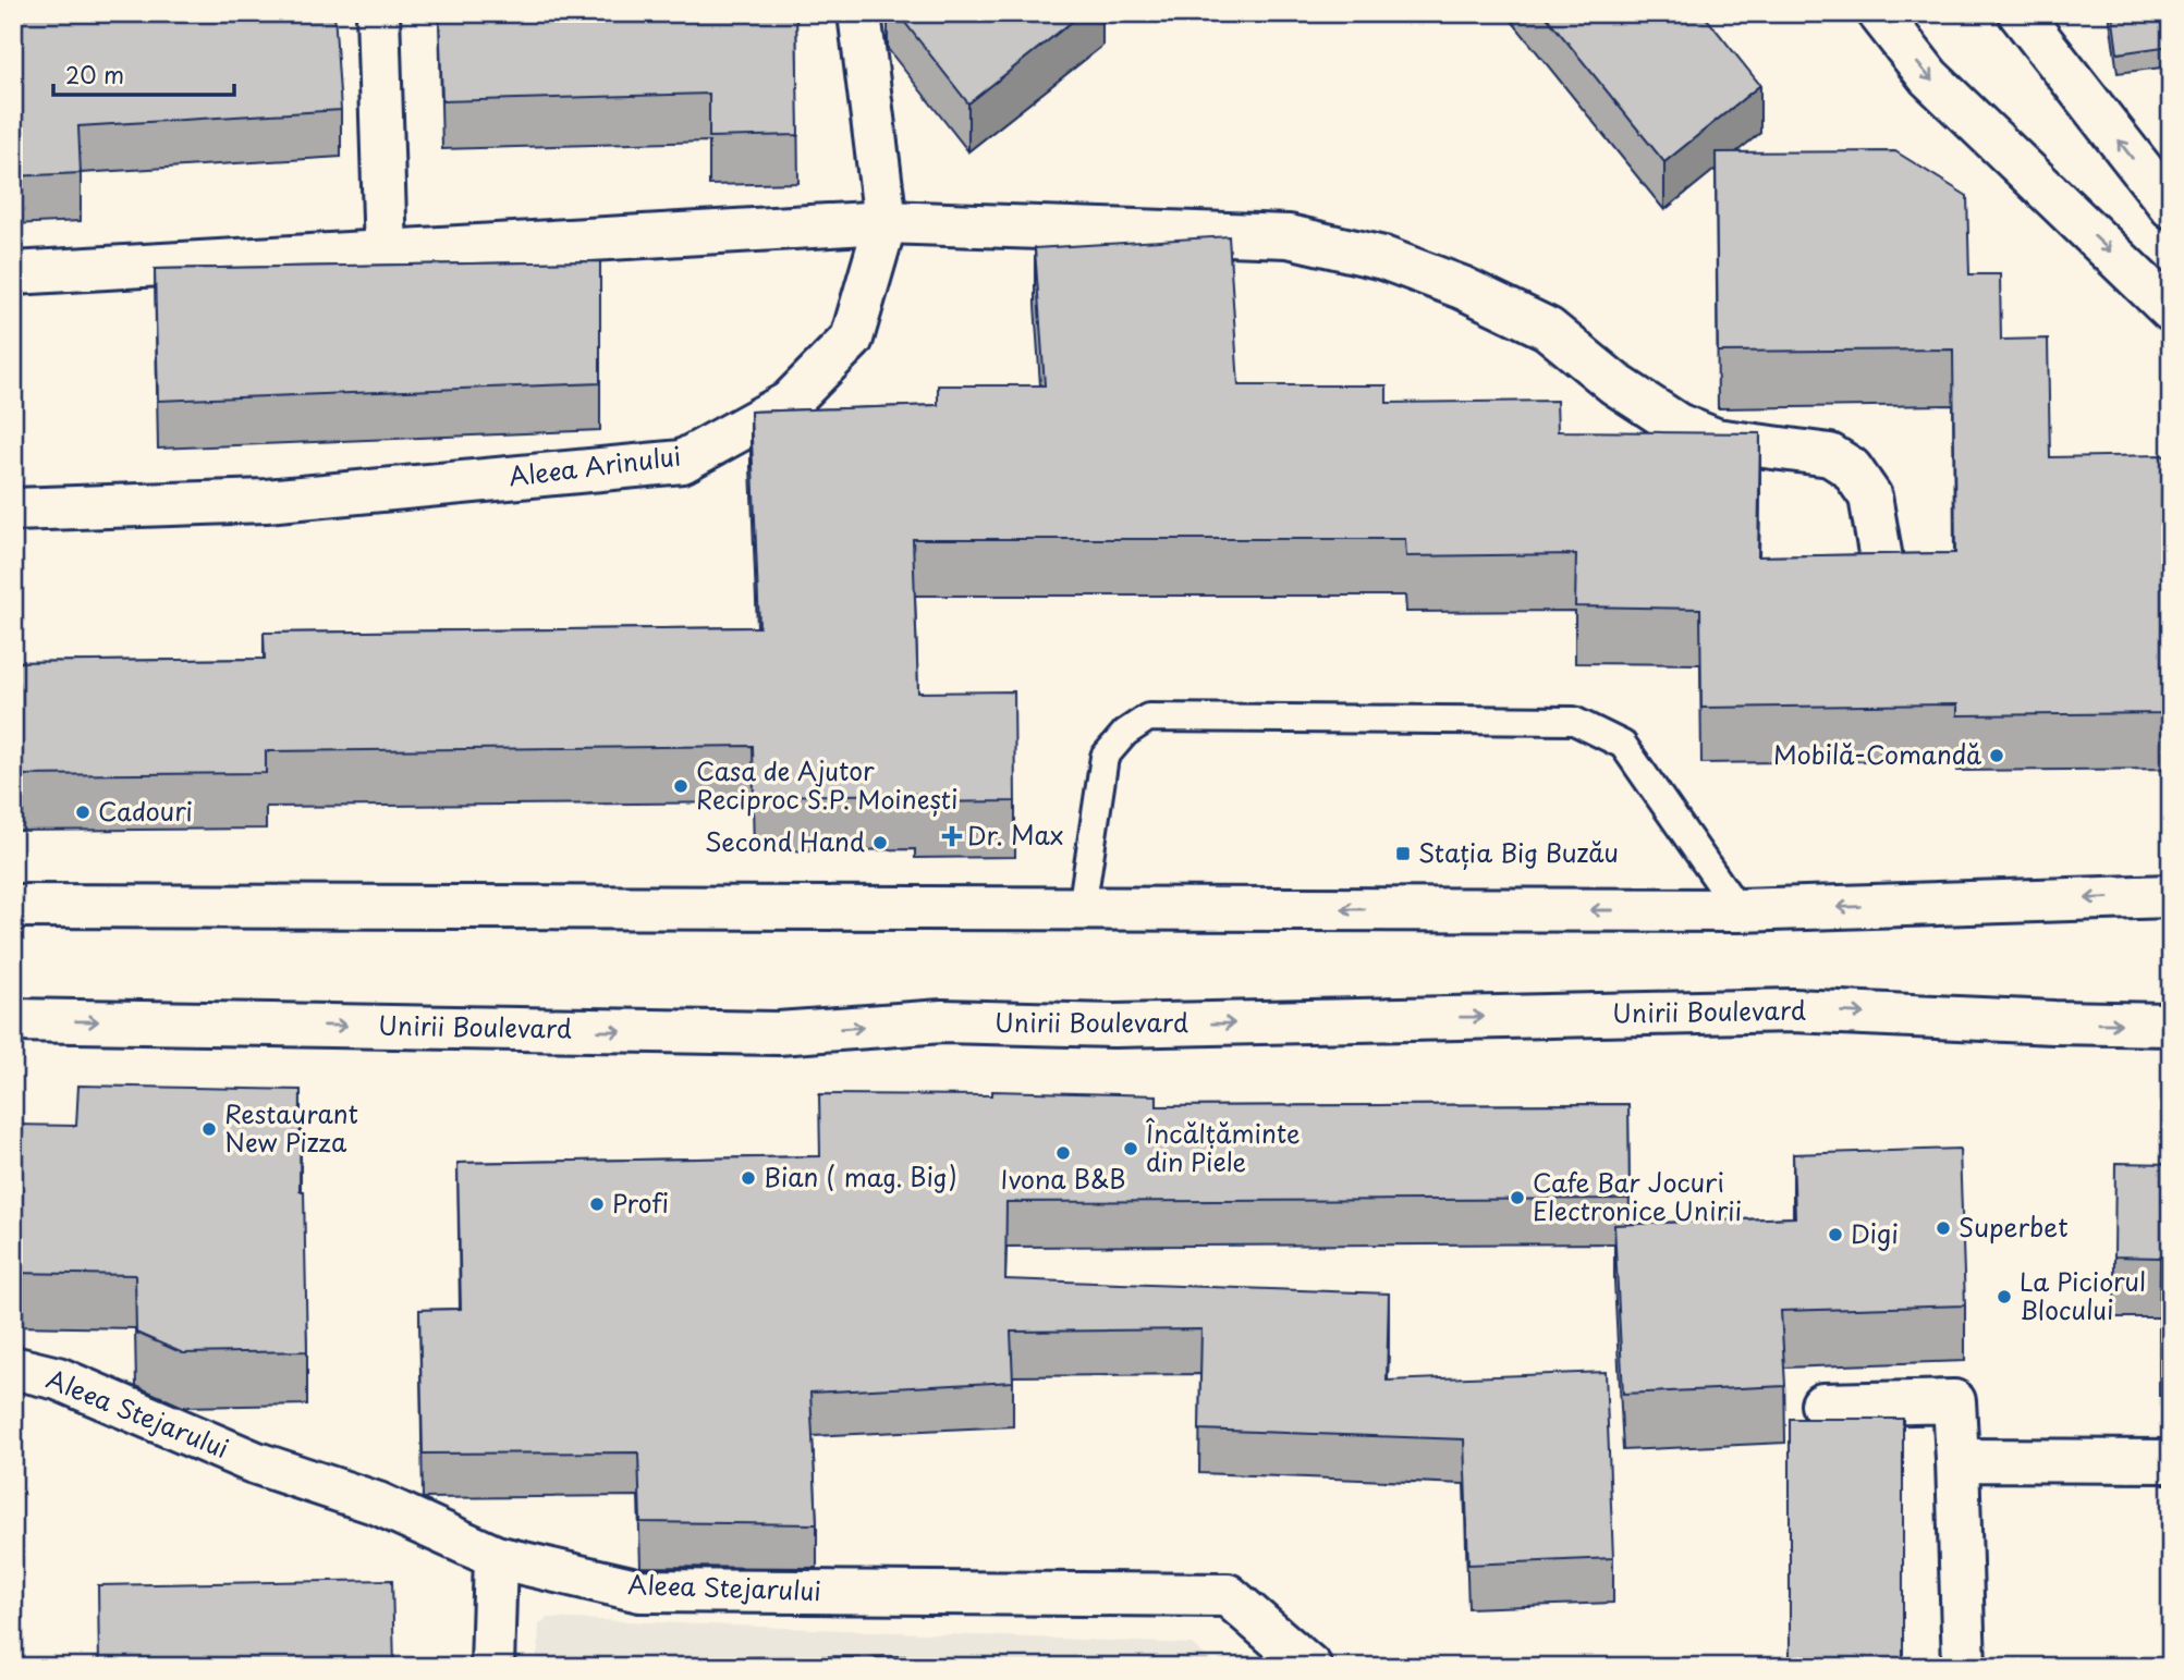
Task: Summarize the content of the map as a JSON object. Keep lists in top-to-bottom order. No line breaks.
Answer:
{"streets":{"street":["Aleea Arinului","Unirii Boulevard","Aleea Stejarului"]},"places":{"other":["Mobilă-Comandă","Casa de Ajutor Reciproc S.P. Moinești","Cadouri","Second Hand","Restaurant New Pizza","Încălțăminte din Piele","Ivona B&B","Bian ( mag. Big)","Cafe Bar Jocuri Electronice Unirii","Profi","Superbet","Digi","La Piciorul Blocului"],"health":["Dr. Max"],"transit":["Stația Big Buzău"]},"scale_bar":"20 m"}
